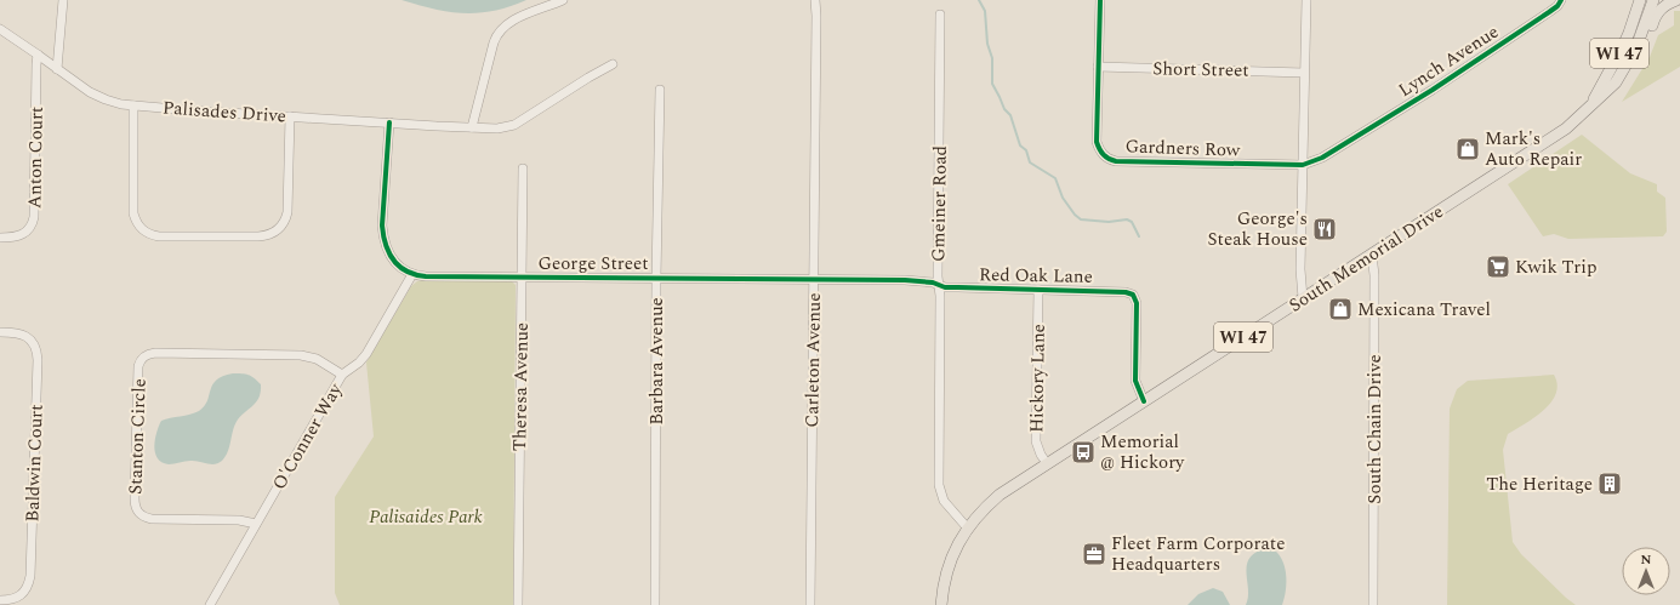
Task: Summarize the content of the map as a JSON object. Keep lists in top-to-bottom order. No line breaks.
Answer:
{"streets":{"main road":["WI 47","South Memorial Drive"],"street":["Lynch Avenue","Short Street","Palisades Drive","Gardners Row","Anton Court","Gmeiner Road","George Street","Red Oak Lane","Carleton Avenue","Barbara Avenue","Hickory Lane","Theresa Avenue","South Chain Drive","Stanton Circle","O'Conner Way","Baldwin Court"]},"crossings":[["Lynch Avenue","Gardners Row"],["Short Street","Gardners Row"],["Palisades Drive","Anton Court"],["Gmeiner Road","South Memorial Drive"],["Gmeiner Road","George Street"],["Gmeiner Road","Red Oak Lane"],["South Memorial Drive","Red Oak Lane"],["South Memorial Drive","Hickory Lane"],["South Memorial Drive","South Chain Drive"],["George Street","Red Oak Lane"],["George Street","Carleton Avenue"],["George Street","Barbara Avenue"],["George Street","Theresa Avenue"],["George Street","O'Conner Way"],["Red Oak Lane","Hickory Lane"],["Stanton Circle","O'Conner Way"]],"parks":["Palisaides Park"],"places":{"shop":["Mark's Auto Repair","Mexicana Travel"],"restaurant":["George's Steak House"],"supermarket":["Kwik Trip"],"bus stop":["Memorial @ Hickory"],"building":["The Heritage"],"office":["Fleet Farm Corporate Headquarters"]},"north":"top"}
